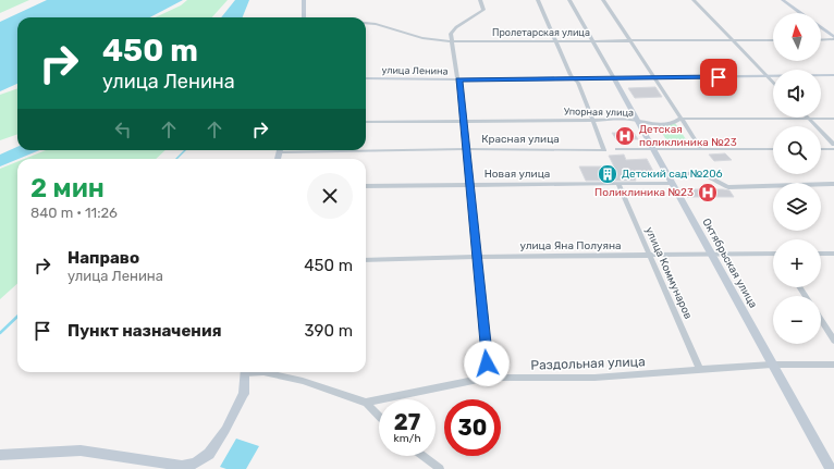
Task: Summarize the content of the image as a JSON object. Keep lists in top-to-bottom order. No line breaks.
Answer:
{"streets":{"street":["Пролетарская улица","улица Ленина","Упорная улица","Красная улица","Новая улица","улица Яна Полуяна","Октябрьская улица","улица Коммунаров","Раздольная улица"]},"crossings":[["Пролетарская улица","Октябрьская улица"],["улица Ленина","Октябрьская улица"],["Упорная улица","Красная улица"],["Упорная улица","Октябрьская улица"],["Новая улица","Октябрьская улица"],["Новая улица","улица Коммунаров"],["улица Яна Полуяна","Октябрьская улица"],["улица Яна Полуяна","улица Коммунаров"],["Октябрьская улица","Раздольная улица"],["улица Коммунаров","Раздольная улица"]],"places":{"hospital":["Детская поликлиника №23","Поликлиника №23"],"building":["Детский сад №206"]},"north":"top","page":{"map_buttons":["+","−"],"turn":["450 m","улица Ленина"],"heading":["2 мин","840 m · 11:26"],"list":[{"name":"Направо","note":"улица Ленина","value":"450 m"},{"name":"Пункт назначения","value":"390 m"}],"speed":"27 km/h","limit":"30"}}
